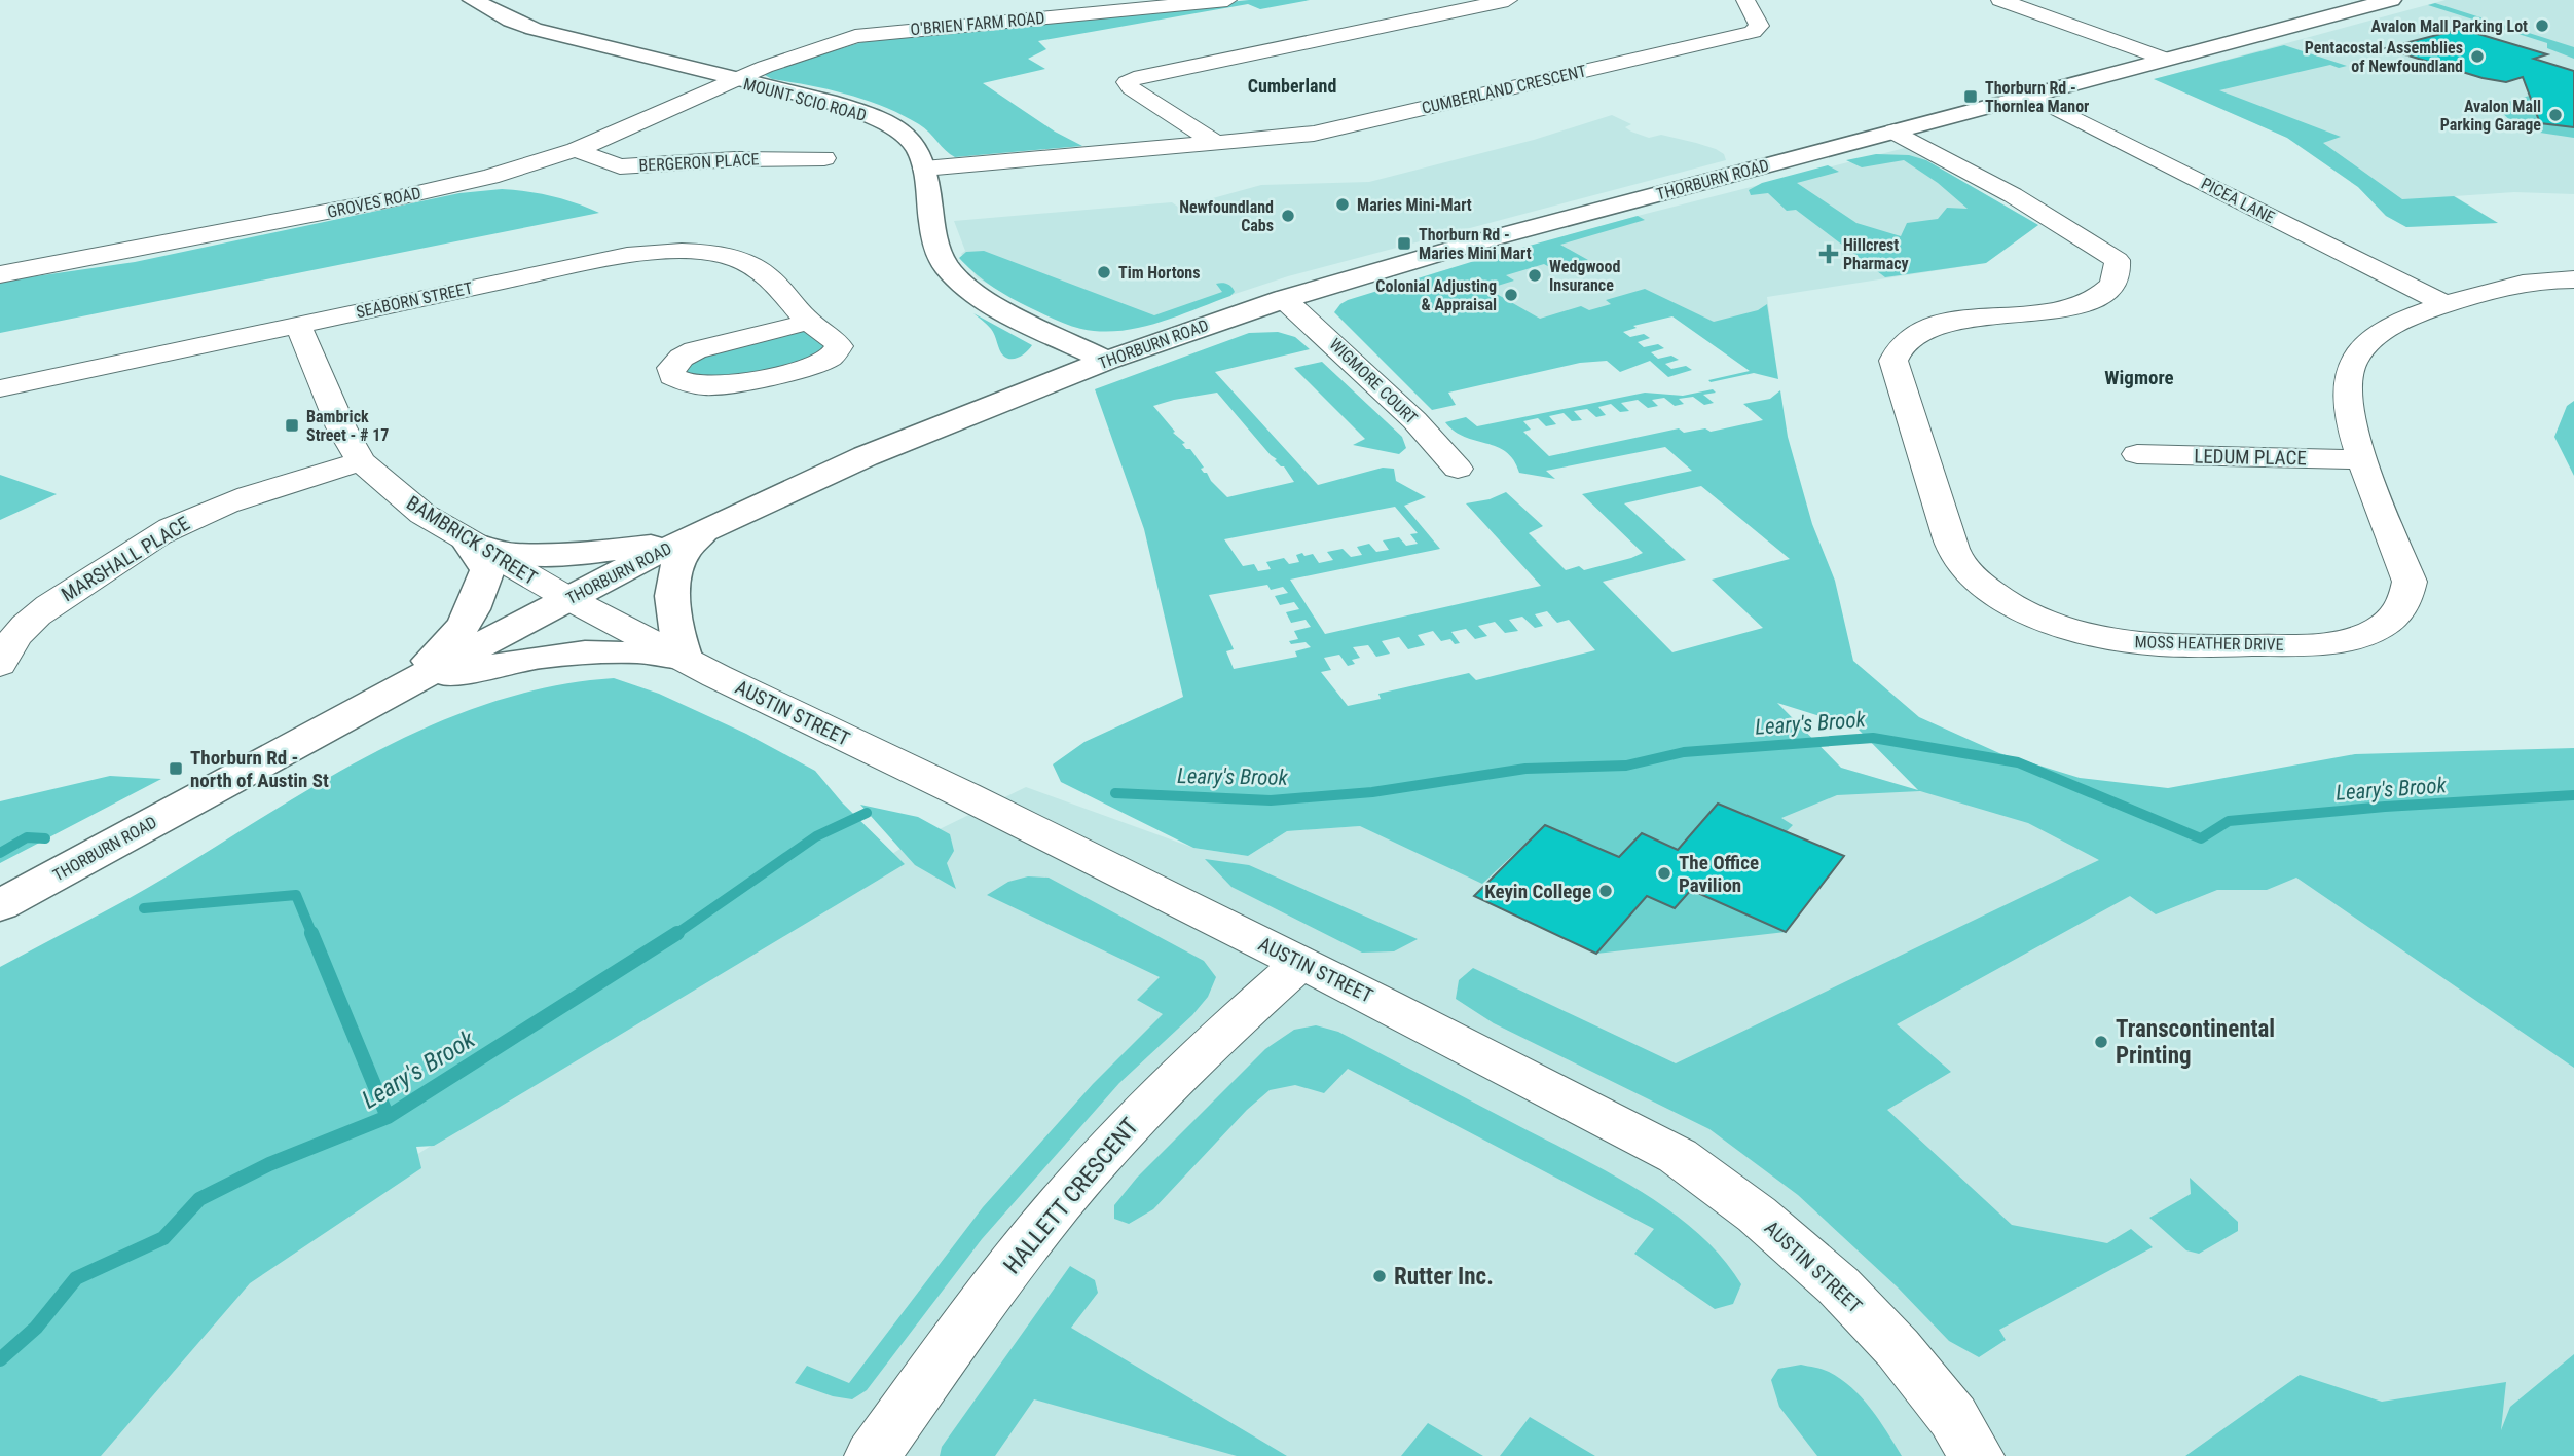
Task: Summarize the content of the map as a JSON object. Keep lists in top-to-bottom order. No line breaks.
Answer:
{"streets":{"main road":["MOUNT SCIO ROAD","THORBURN ROAD"],"street":["O'BRIEN FARM ROAD","CUMBERLAND CRESCENT","BERGERON PLACE","PICEA LANE","GROVES ROAD","SEABORN STREET","WIGMORE COURT","LEDUM PLACE","BAMBRICK STREET","MARSHALL PLACE","MOSS HEATHER DRIVE","AUSTIN STREET","HALLETT CRESCENT"]},"crossings":[["O'BRIEN FARM ROAD","MOUNT SCIO ROAD"],["O'BRIEN FARM ROAD","GROVES ROAD"],["CUMBERLAND CRESCENT","MOUNT SCIO ROAD"],["MOUNT SCIO ROAD","THORBURN ROAD"],["MOUNT SCIO ROAD","GROVES ROAD"],["BERGERON PLACE","GROVES ROAD"],["THORBURN ROAD","PICEA LANE"],["THORBURN ROAD","WIGMORE COURT"],["THORBURN ROAD","BAMBRICK STREET"],["THORBURN ROAD","MOSS HEATHER DRIVE"],["THORBURN ROAD","AUSTIN STREET"],["PICEA LANE","MOSS HEATHER DRIVE"],["SEABORN STREET","BAMBRICK STREET"],["LEDUM PLACE","MOSS HEATHER DRIVE"],["BAMBRICK STREET","MARSHALL PLACE"],["BAMBRICK STREET","AUSTIN STREET"],["AUSTIN STREET","HALLETT CRESCENT"]],"districts":["Cumberland","Wigmore"],"water":["Leary's Brook"],"places":{"other":["Avalon Mall Parking Lot","Pentacostal Assemblies of Newfoundland","Avalon Mall Parking Garage","Maries Mini-Mart","Newfoundland Cabs","Tim Hortons","Wedgwood Insurance","Colonial Adjusting & Appraisal","The Office Pavilion","Keyin College","Transcontinental Printing","Rutter Inc."],"transit":["Thorburn Rd - Thornlea Manor","Thorburn Rd - Maries Mini Mart","Bambrick Street - # 17","Thorburn Rd - north of Austin St"],"health":["Hillcrest Pharmacy"]}}
